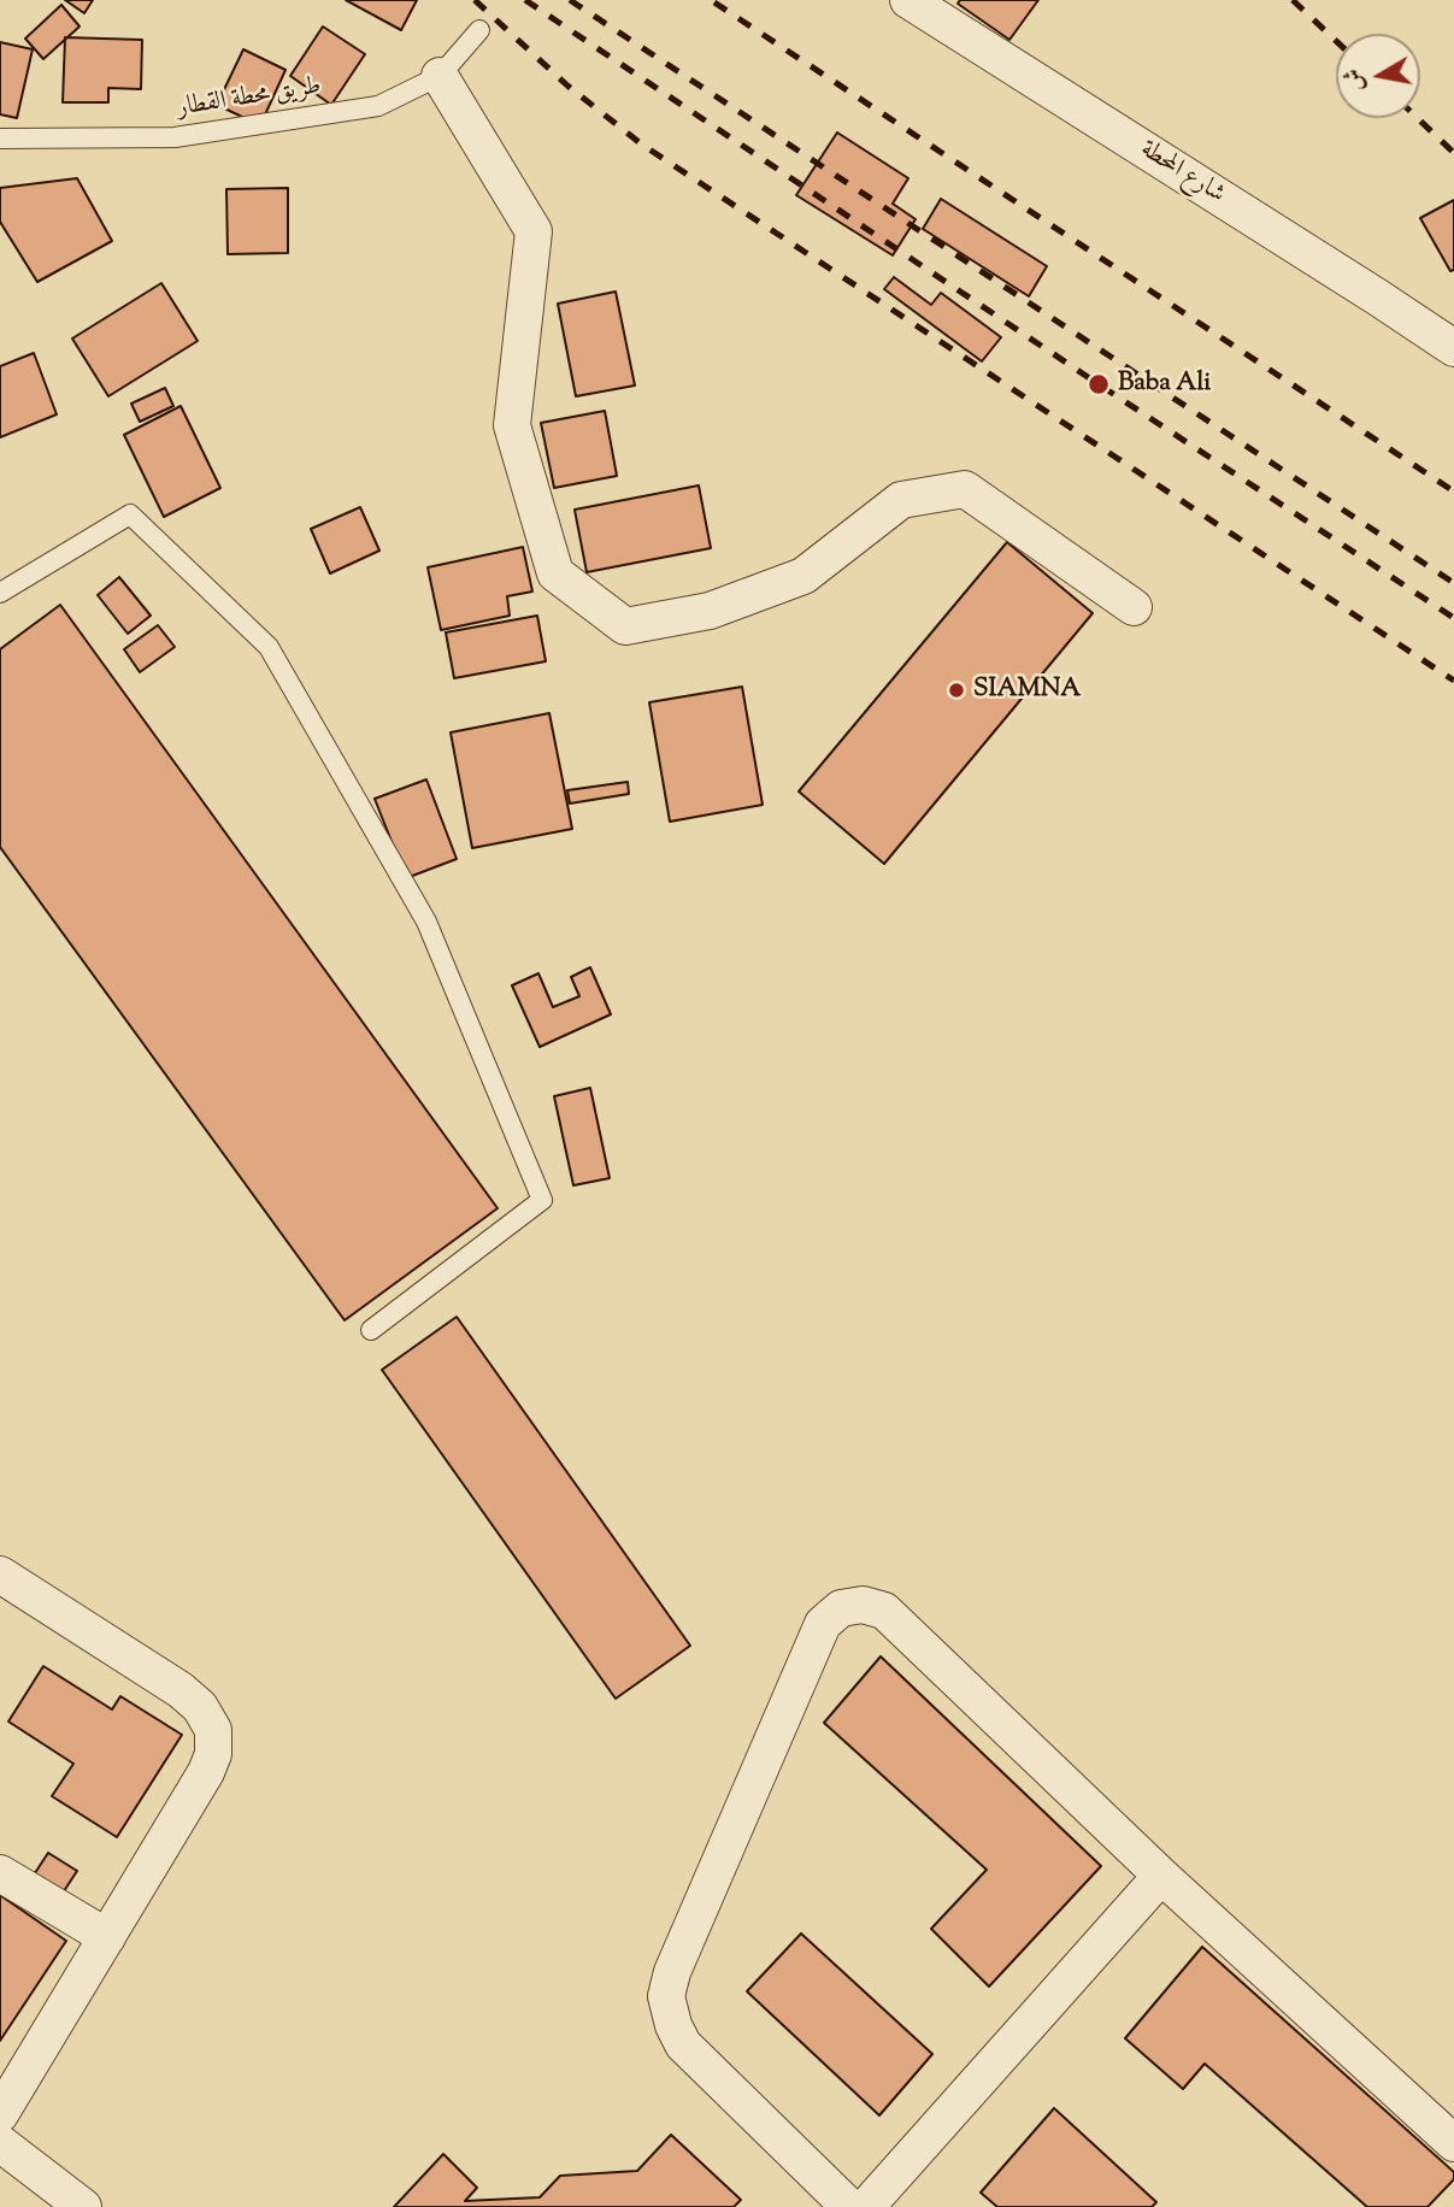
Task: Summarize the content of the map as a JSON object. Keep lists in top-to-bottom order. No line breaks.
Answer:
{"streets":{"street":["شارع المحطة"],"lane":["طريق محطة القطار"]},"places":["Baba Ali","SIAMNA"],"north":"left"}
